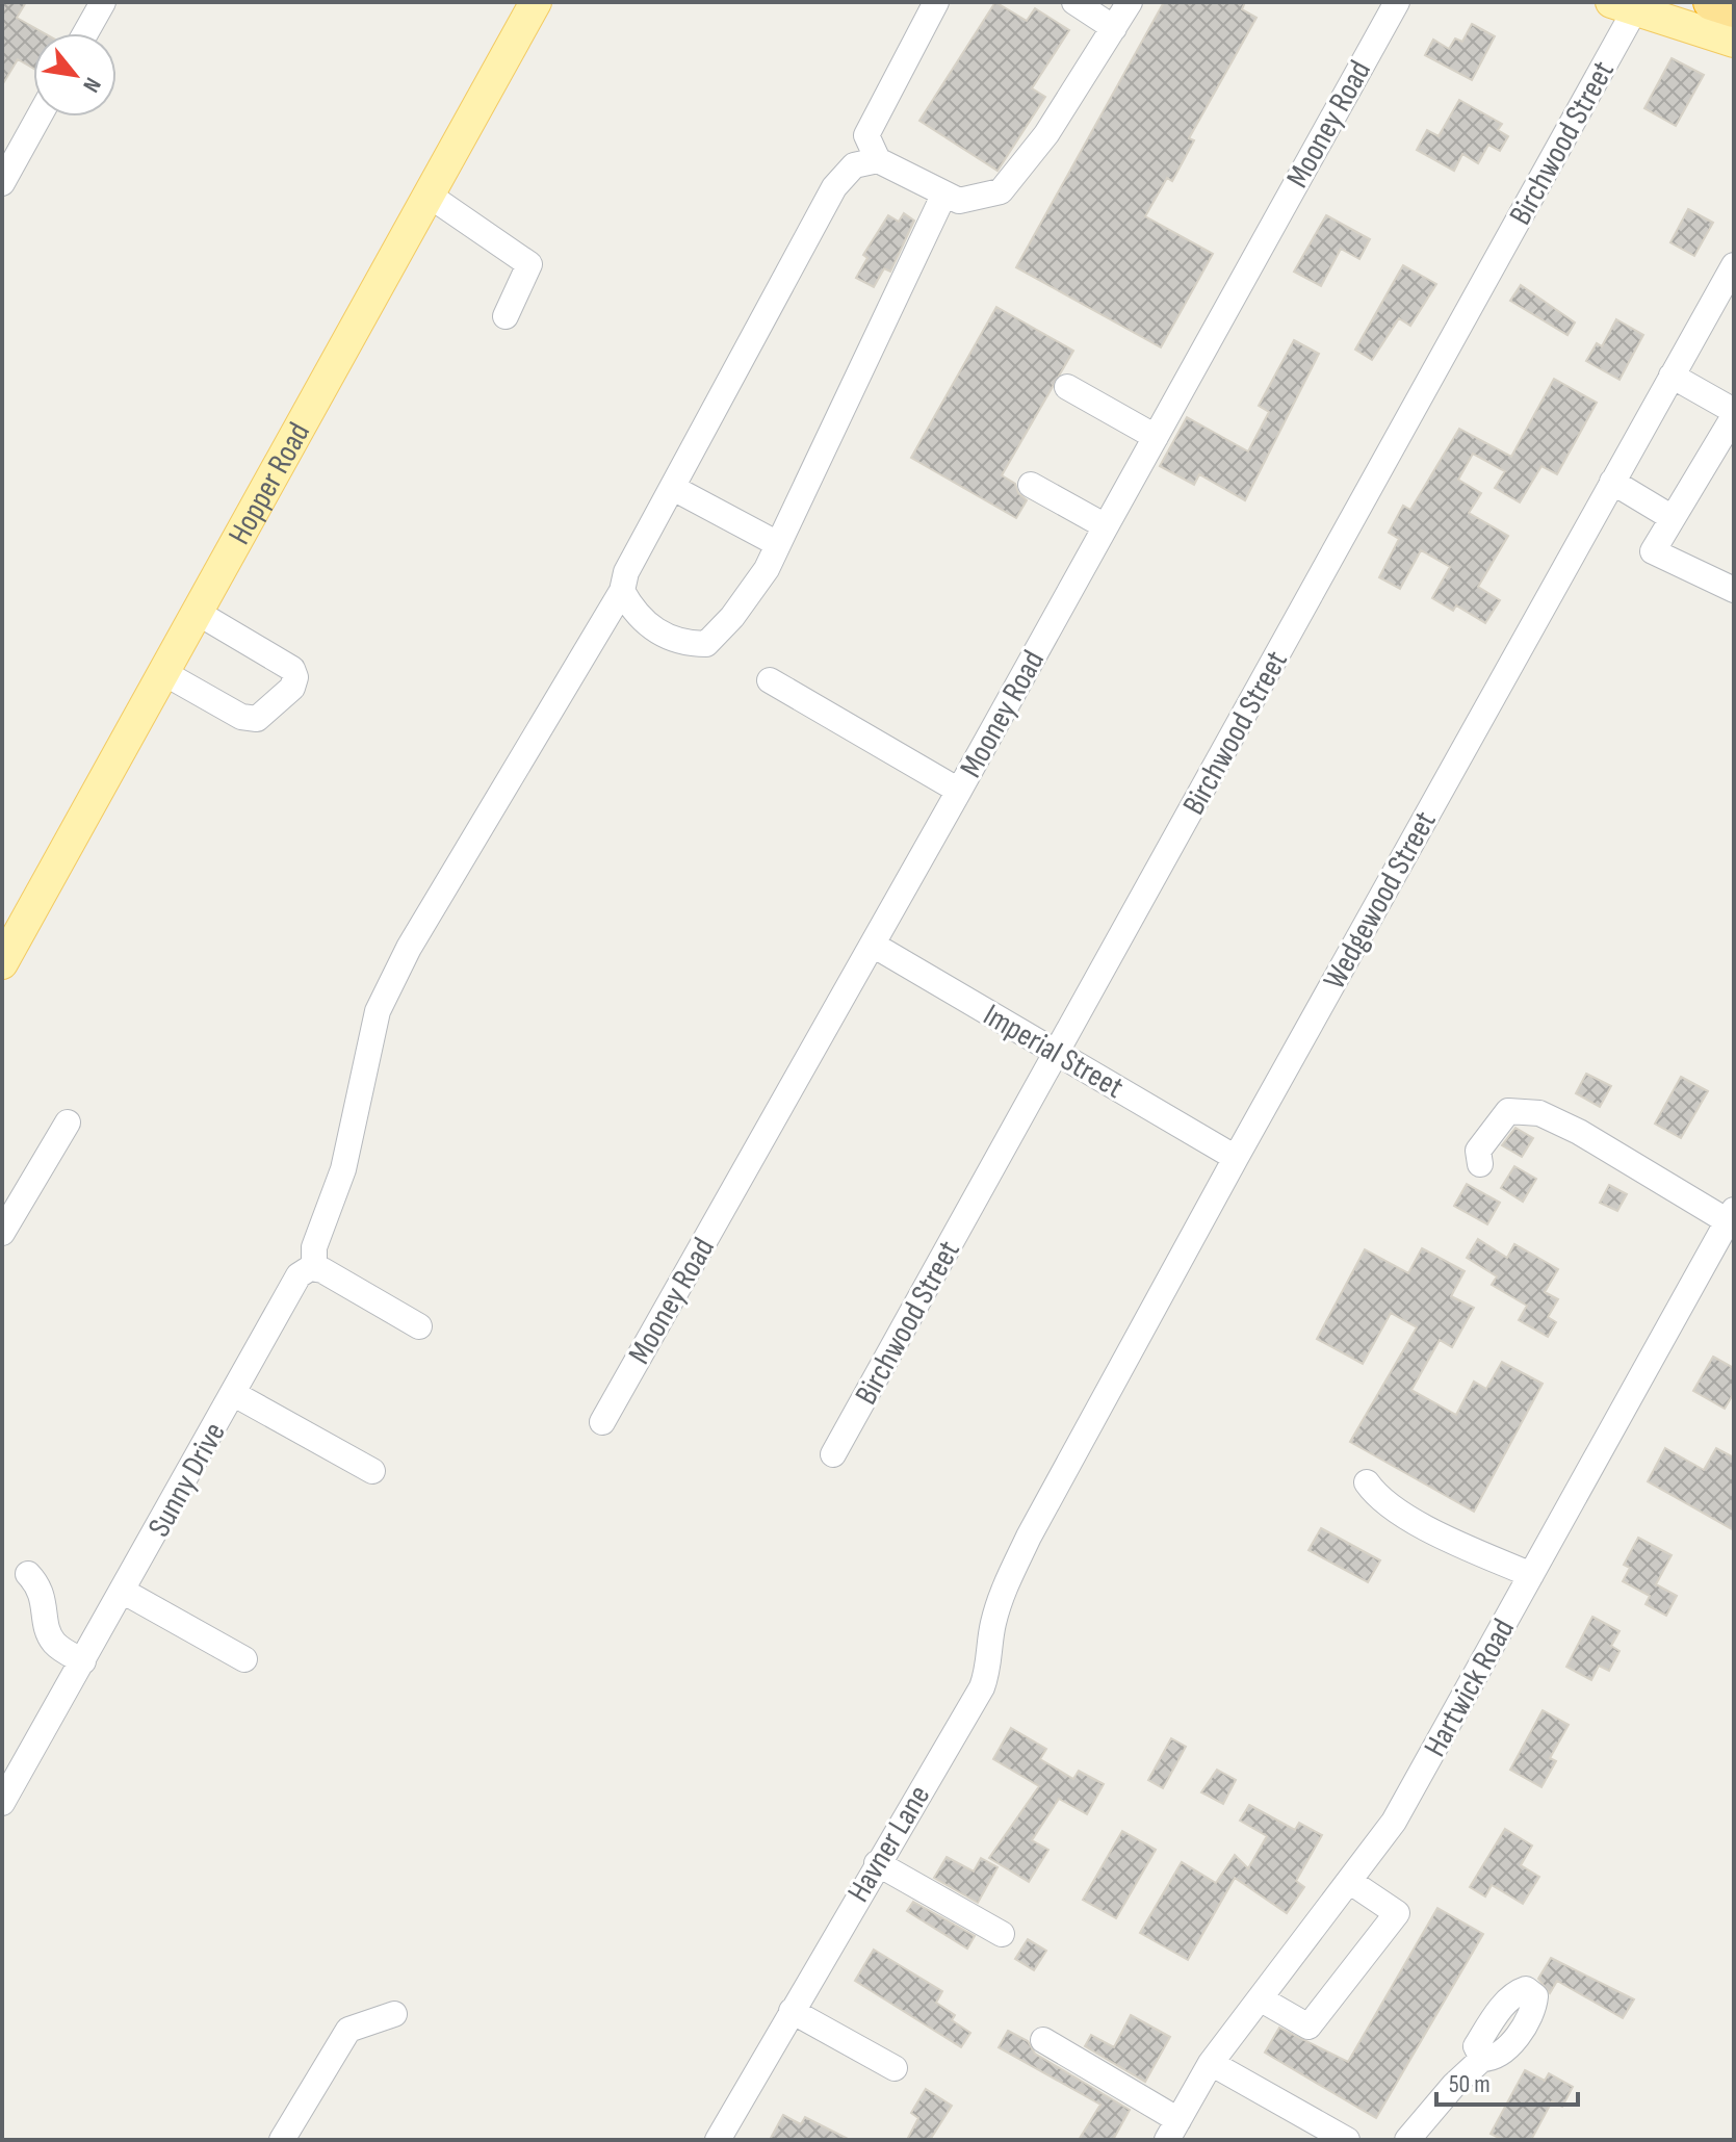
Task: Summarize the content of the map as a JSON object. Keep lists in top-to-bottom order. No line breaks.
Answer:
{"streets":{"main road":["Hopper Road"],"street":["Mooney Road","Birchwood Street","Wedgewood Street","Imperial Street","Sunny Drive","Hartwick Road","Havner Lane"]},"crossings":[["Mooney Road","Imperial Street"],["Birchwood Street","Imperial Street"],["Wedgewood Street","Imperial Street"],["Wedgewood Street","Havner Lane"]],"scale_bar":"50 m","north":"bottom right"}
